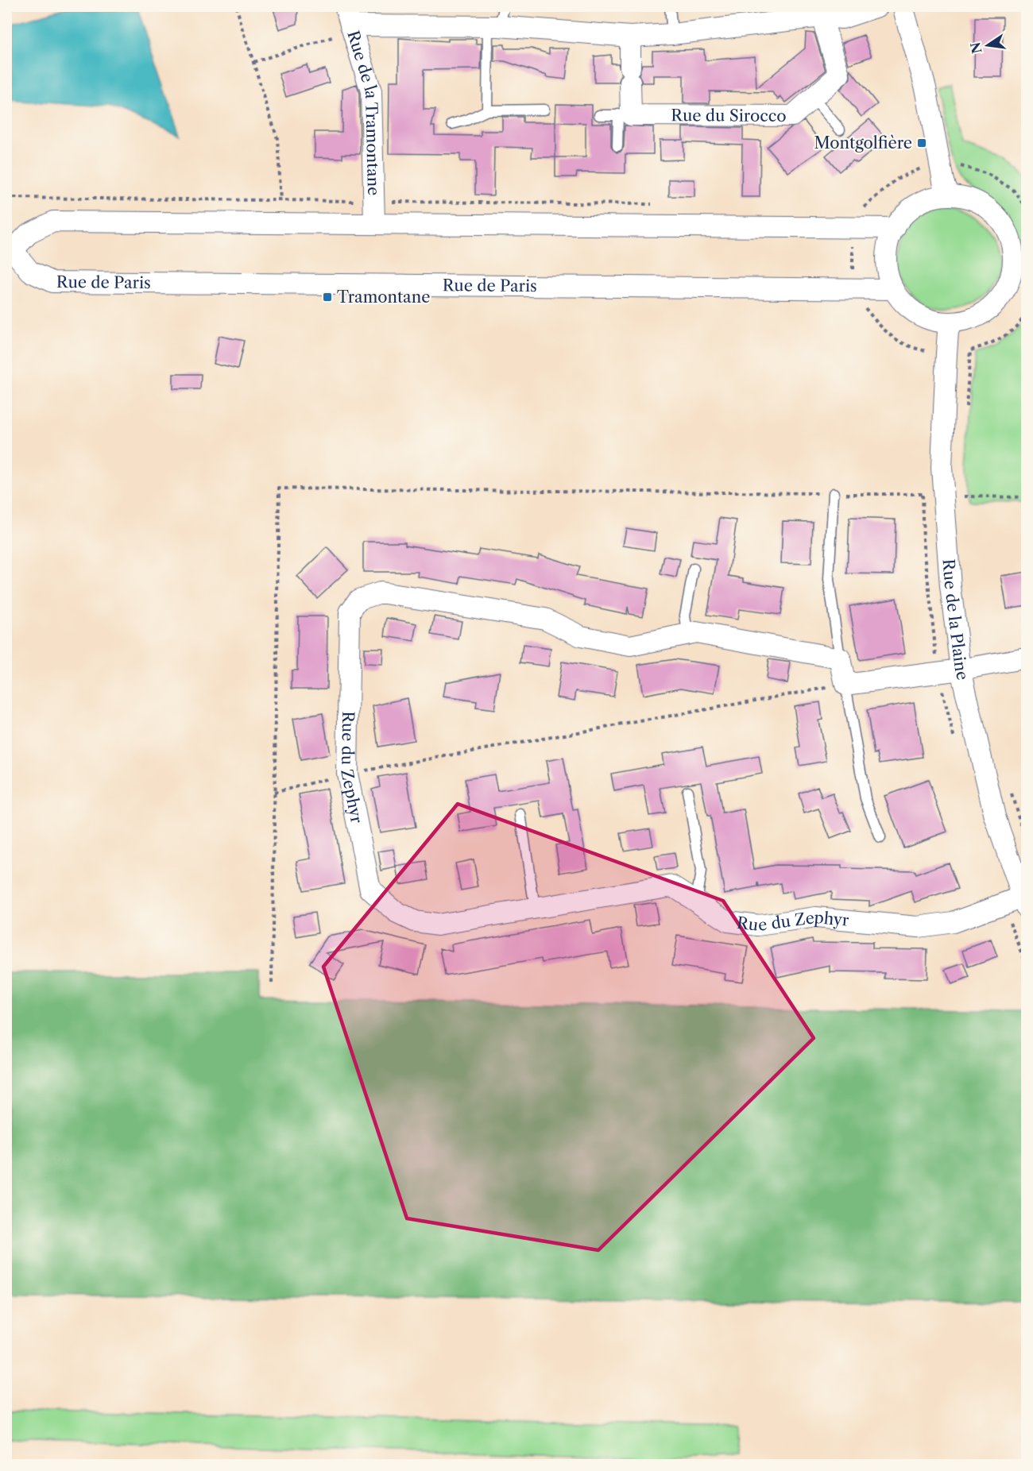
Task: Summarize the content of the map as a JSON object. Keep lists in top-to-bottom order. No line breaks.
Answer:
{"streets":{"street":["Rue de la Tramontane","Rue du Sirocco","Rue de Paris","Rue de la Plaine","Rue du Zephyr"]},"crossings":[["Rue de la Tramontane","Rue de Paris"],["Rue de Paris","Rue de la Plaine"],["Rue de la Plaine","Rue du Zephyr"]],"places":{"transit":["Montgolfière","Tramontane"]},"north":"left"}
